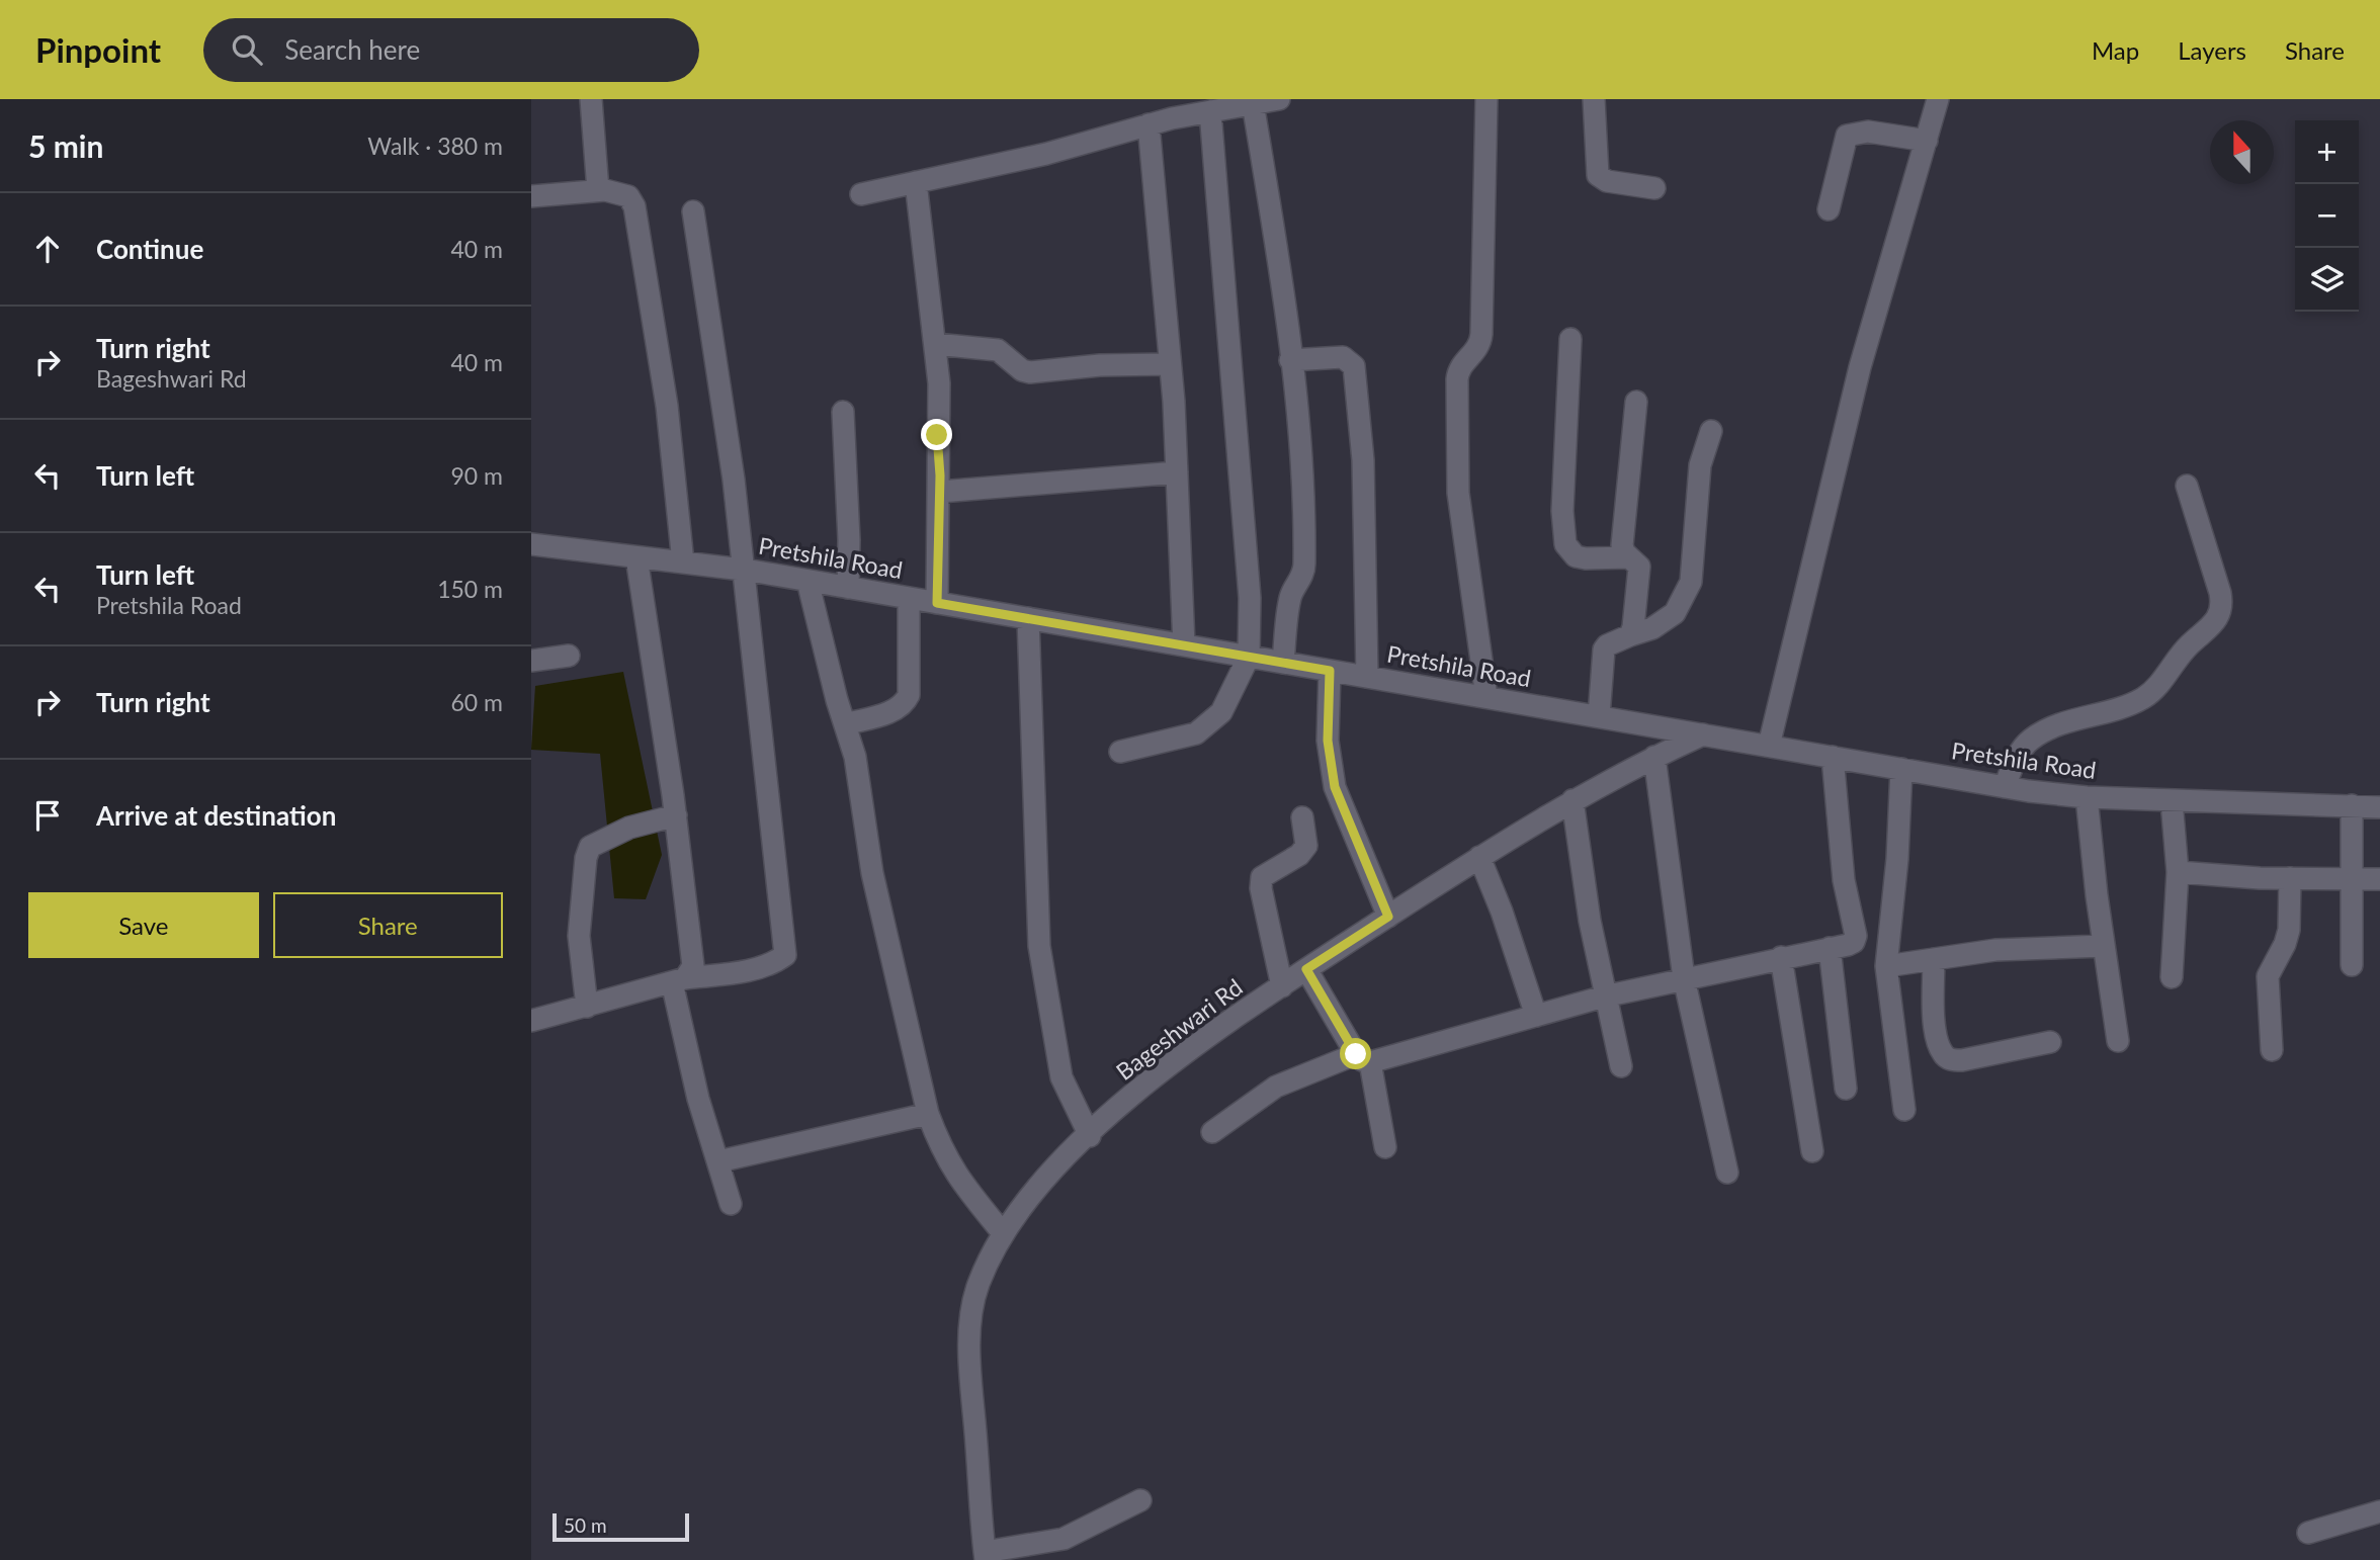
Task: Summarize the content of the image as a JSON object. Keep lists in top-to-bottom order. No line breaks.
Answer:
{"streets":{"street":["Pretshila Road","Bageshwari Rd"]},"crossings":[["Pretshila Road","Bageshwari Rd"]],"scale_bar":"50 m","north":"top","page":{"header":"Pinpoint","search":"Search here","nav":["Map","Layers","Share"],"heading":["5 min","Walk · 380 m"],"map_buttons":["+","−"],"list":[["Continue","40 m"],["Turn right","Bageshwari Rd","40 m"],["Turn left","90 m"],["Turn left","Pretshila Road","150 m"],["Turn right","60 m"],"Arrive at destination"],"buttons":["Save","Share"],"scale":"50 m"}}
